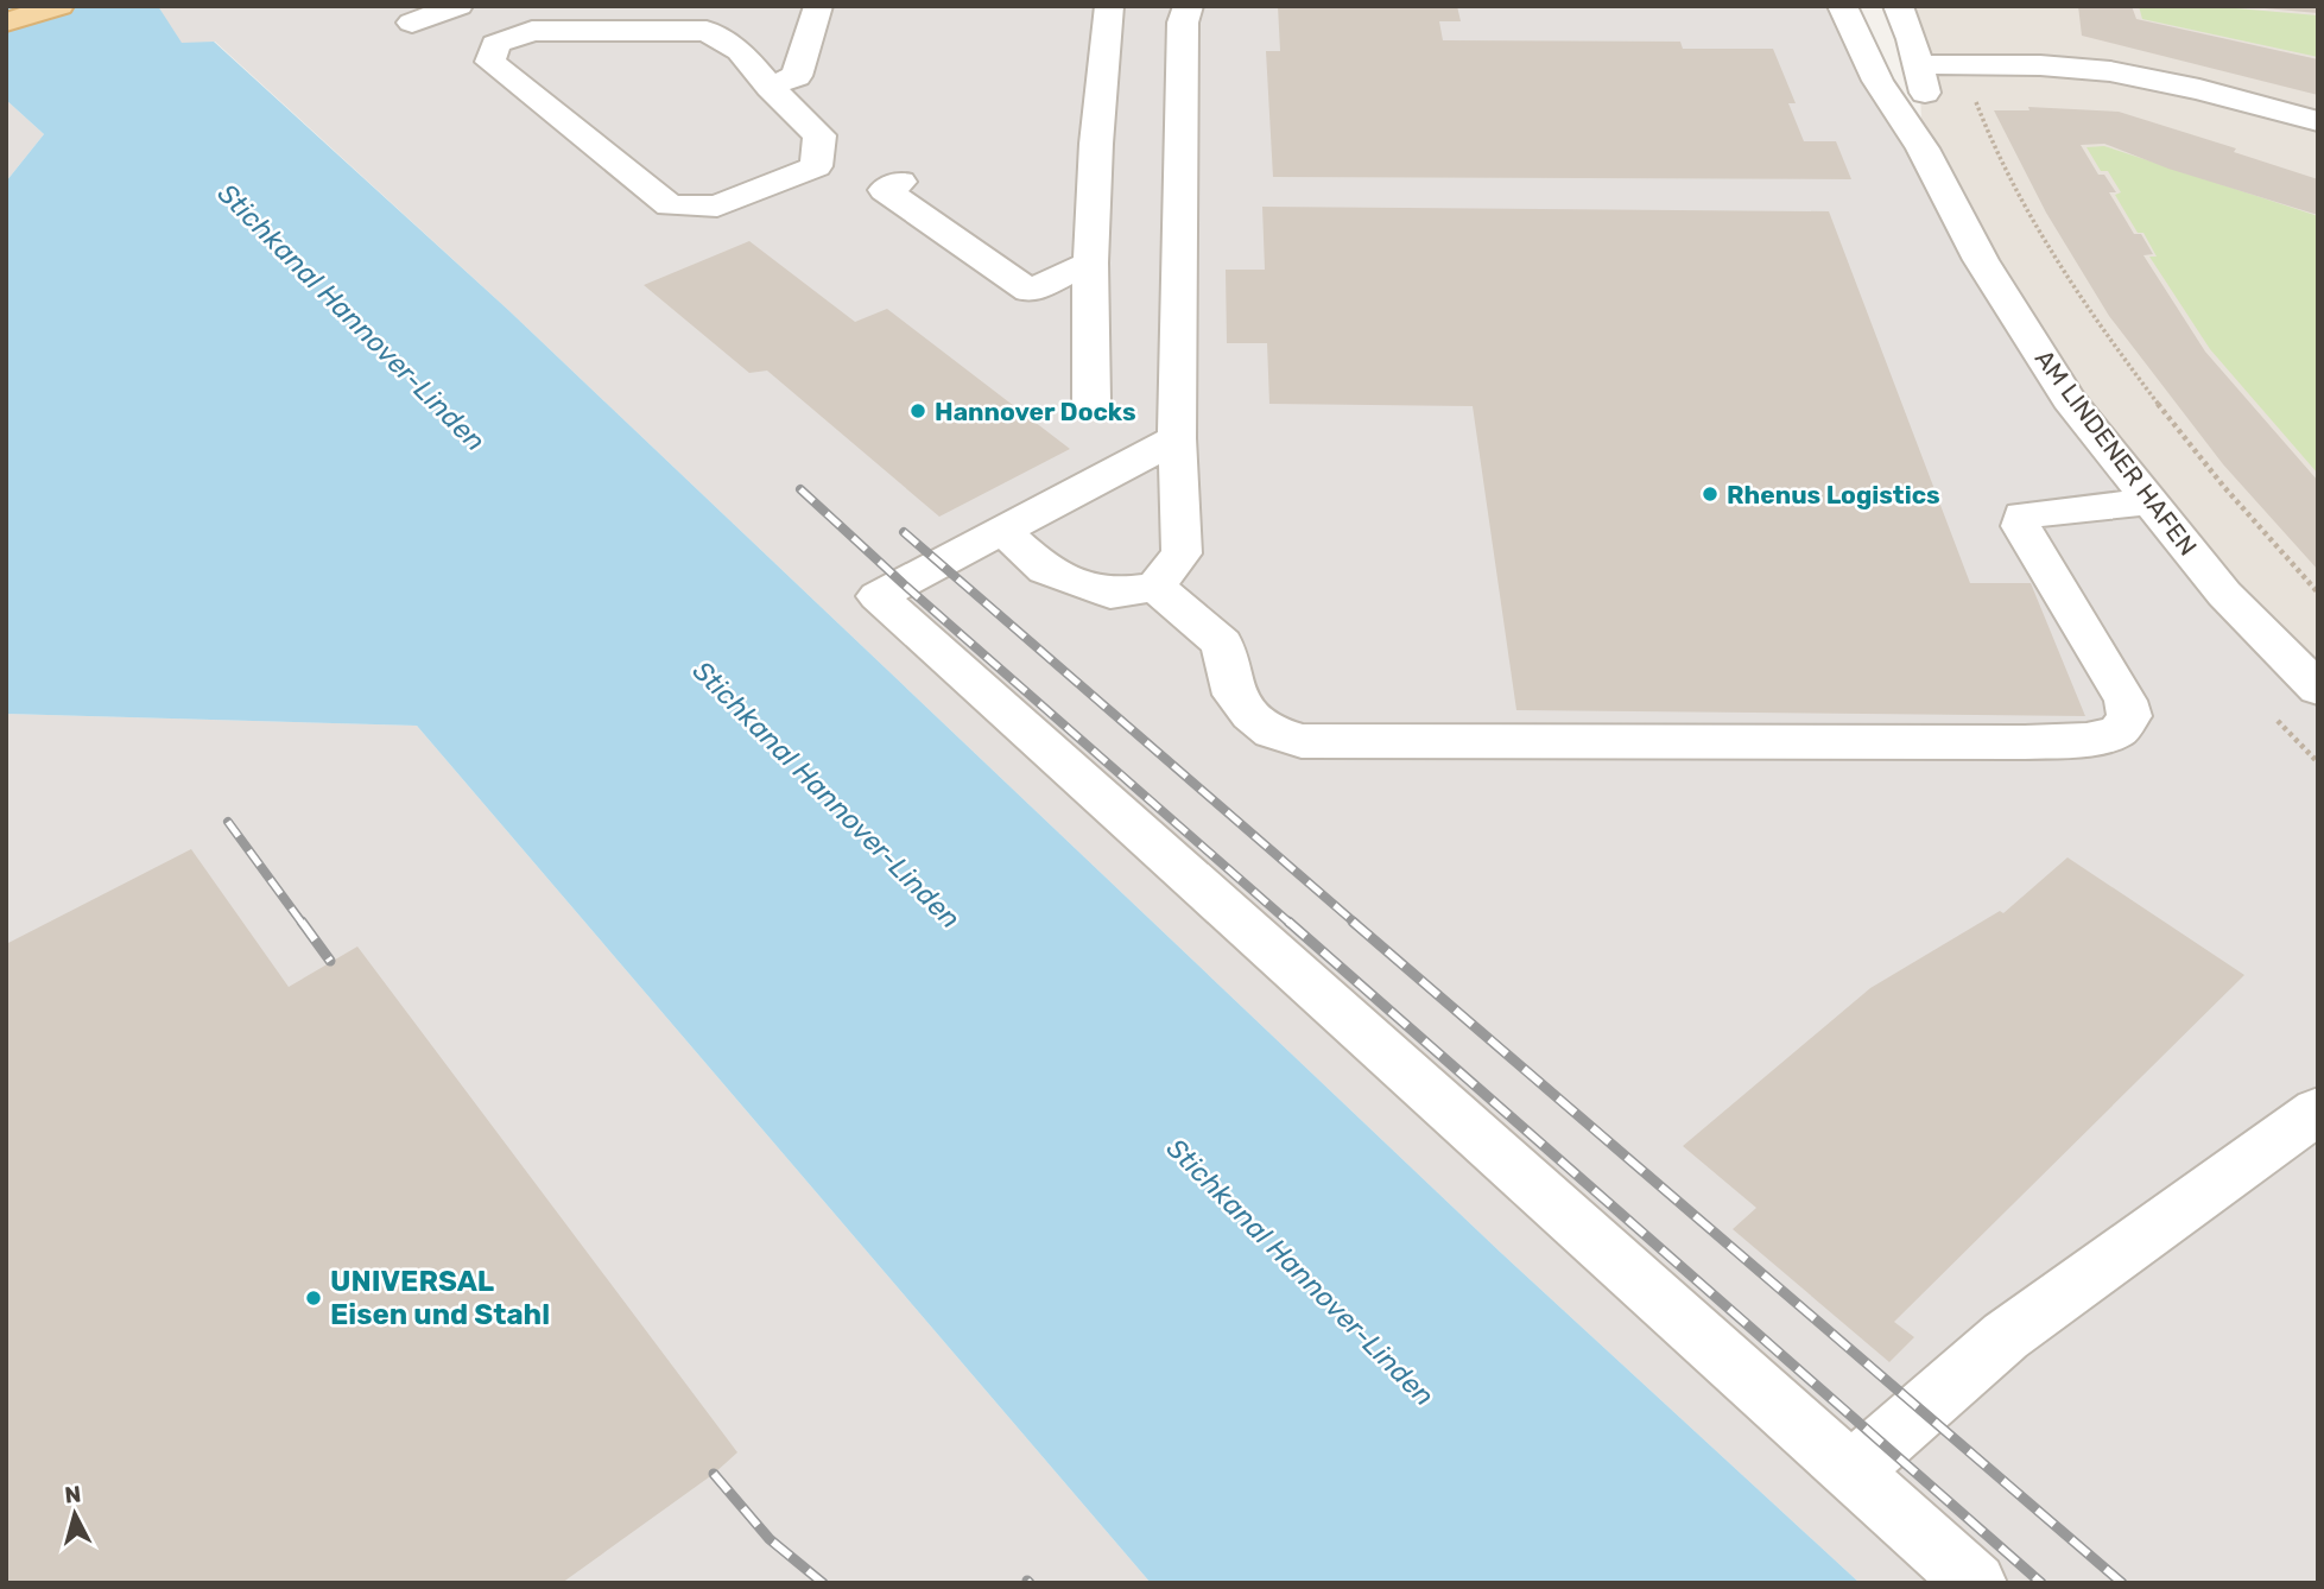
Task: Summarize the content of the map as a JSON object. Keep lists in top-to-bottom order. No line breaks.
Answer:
{"streets":{"street":["AM LINDENER HAFEN"]},"water":["Stichkanal Hannover-Linden"],"places":["Hannover Docks","Rhenus Logistics","UNIVERSAL Eisen und Stahl"],"north":"top"}
